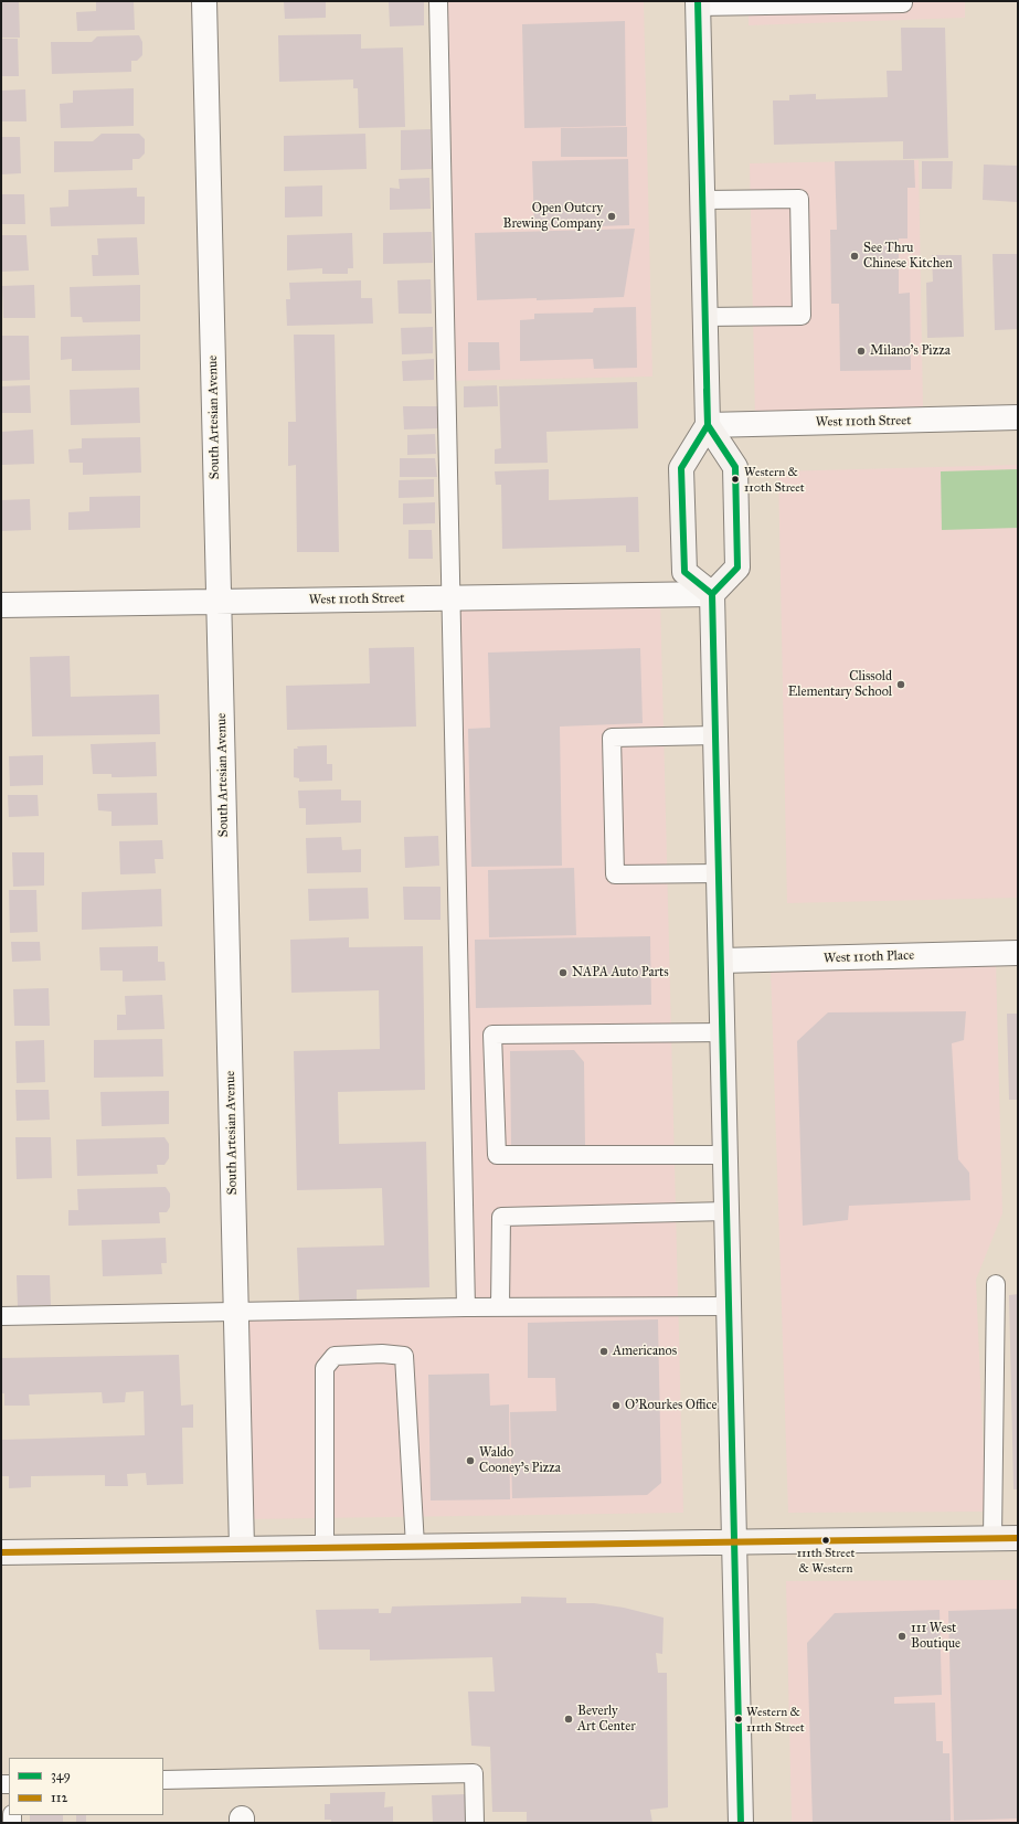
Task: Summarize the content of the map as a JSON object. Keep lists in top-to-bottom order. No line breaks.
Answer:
{"streets":{"street":["South Artesian Avenue","West 110th Street","West 110th Place"]},"crossings":[["South Artesian Avenue","West 110th Street"]],"places":["Open Outcry Brewing Company","See Thru Chinese Kitchen","Milano's Pizza","Western & 110th Street","Clissold Elementary School","NAPA Auto Parts","Americanos","O'Rourkes Office","Waldo Cooney's Pizza","111th Street & Western","111 West Boutique","Beverly Art Center","Western & 111th Street"],"lines":["transit line 349","transit line 112"],"legend":["349","112"]}
